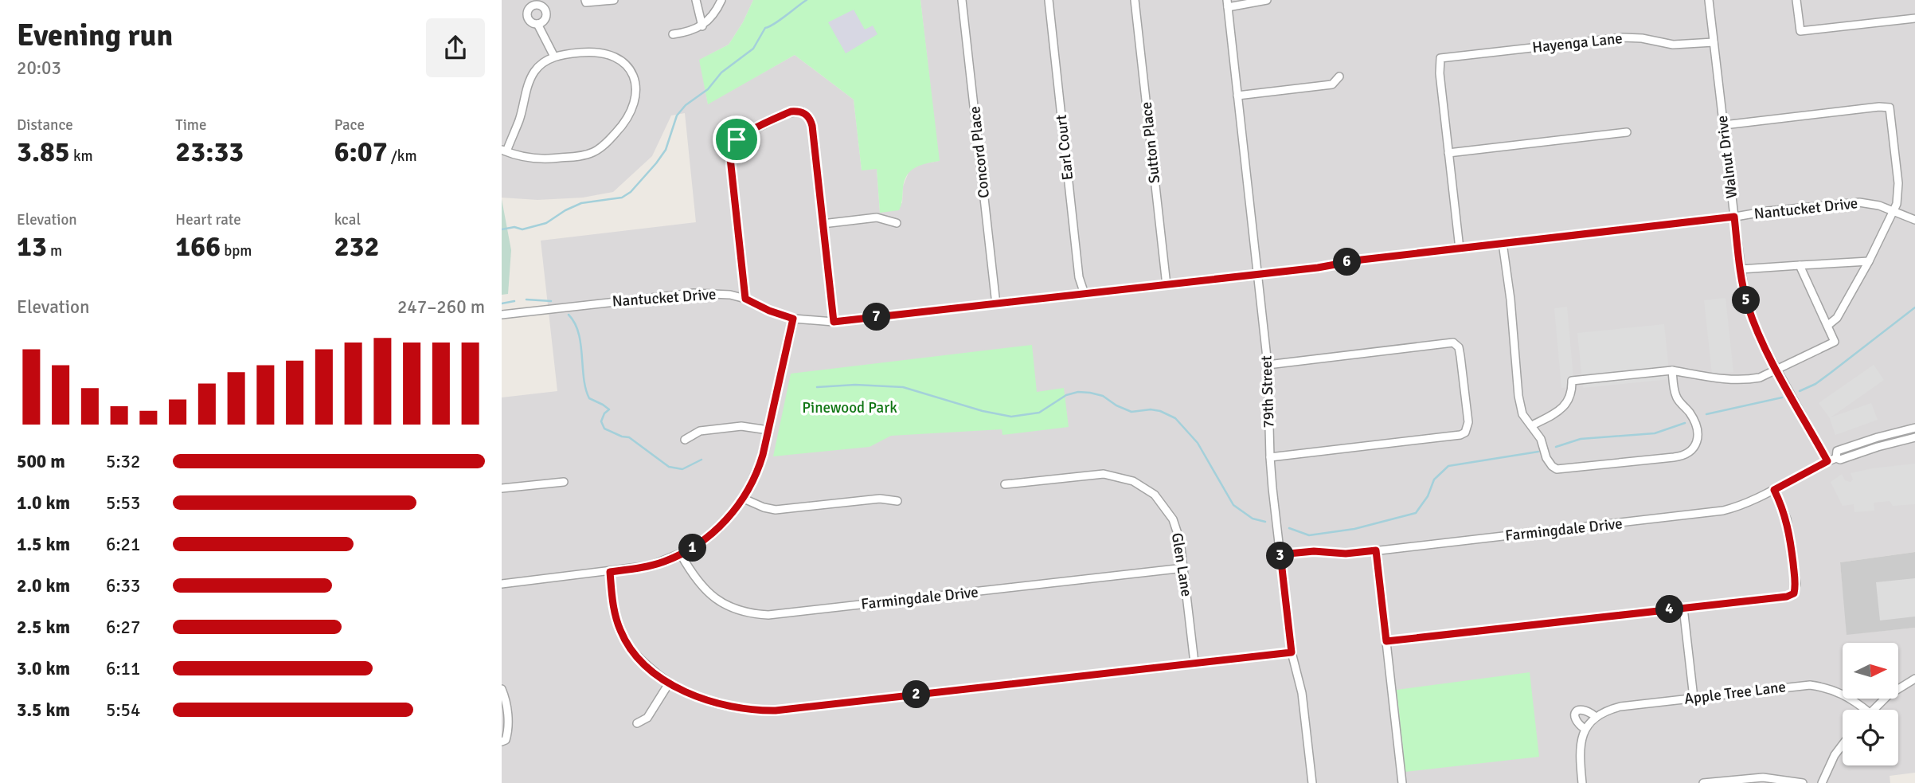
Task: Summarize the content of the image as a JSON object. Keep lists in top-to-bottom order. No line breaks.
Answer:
{"streets":{"street":["Hayenga Lane","Sutton Place","Earl Court","Concord Place","Walnut Drive","Nantucket Drive","79th Street","Farmingdale Drive","Glen Lane","Apple Tree Lane"]},"crossings":[["Hayenga Lane","Walnut Drive"],["Sutton Place","Nantucket Drive"],["Earl Court","Nantucket Drive"],["Concord Place","Nantucket Drive"],["Walnut Drive","Nantucket Drive"],["Walnut Drive","Farmingdale Drive"],["Nantucket Drive","79th Street"],["79th Street","Farmingdale Drive"],["Farmingdale Drive","Glen Lane"]],"parks":["Pinewood Park"],"north":"right","page":{"heading":["Evening run","20:03"],"stats":[["Distance","3.85 km"],["Time","23:33"],["Pace","6:07 /km"],["Elevation","13 m"],["Heart rate","166 bpm"],["kcal","232"]],"pins":["6","5","7","1","3","4","2"],"chart":["Elevation","247–260 m"],"list":[{"name":"500 m","note":"5:32"},{"name":"1.0 km","note":"5:53"},{"name":"1.5 km","note":"6:21"},{"name":"2.0 km","note":"6:33"},{"name":"2.5 km","note":"6:27"},{"name":"3.0 km","note":"6:11"},{"name":"3.5 km","note":"5:54"}]}}
